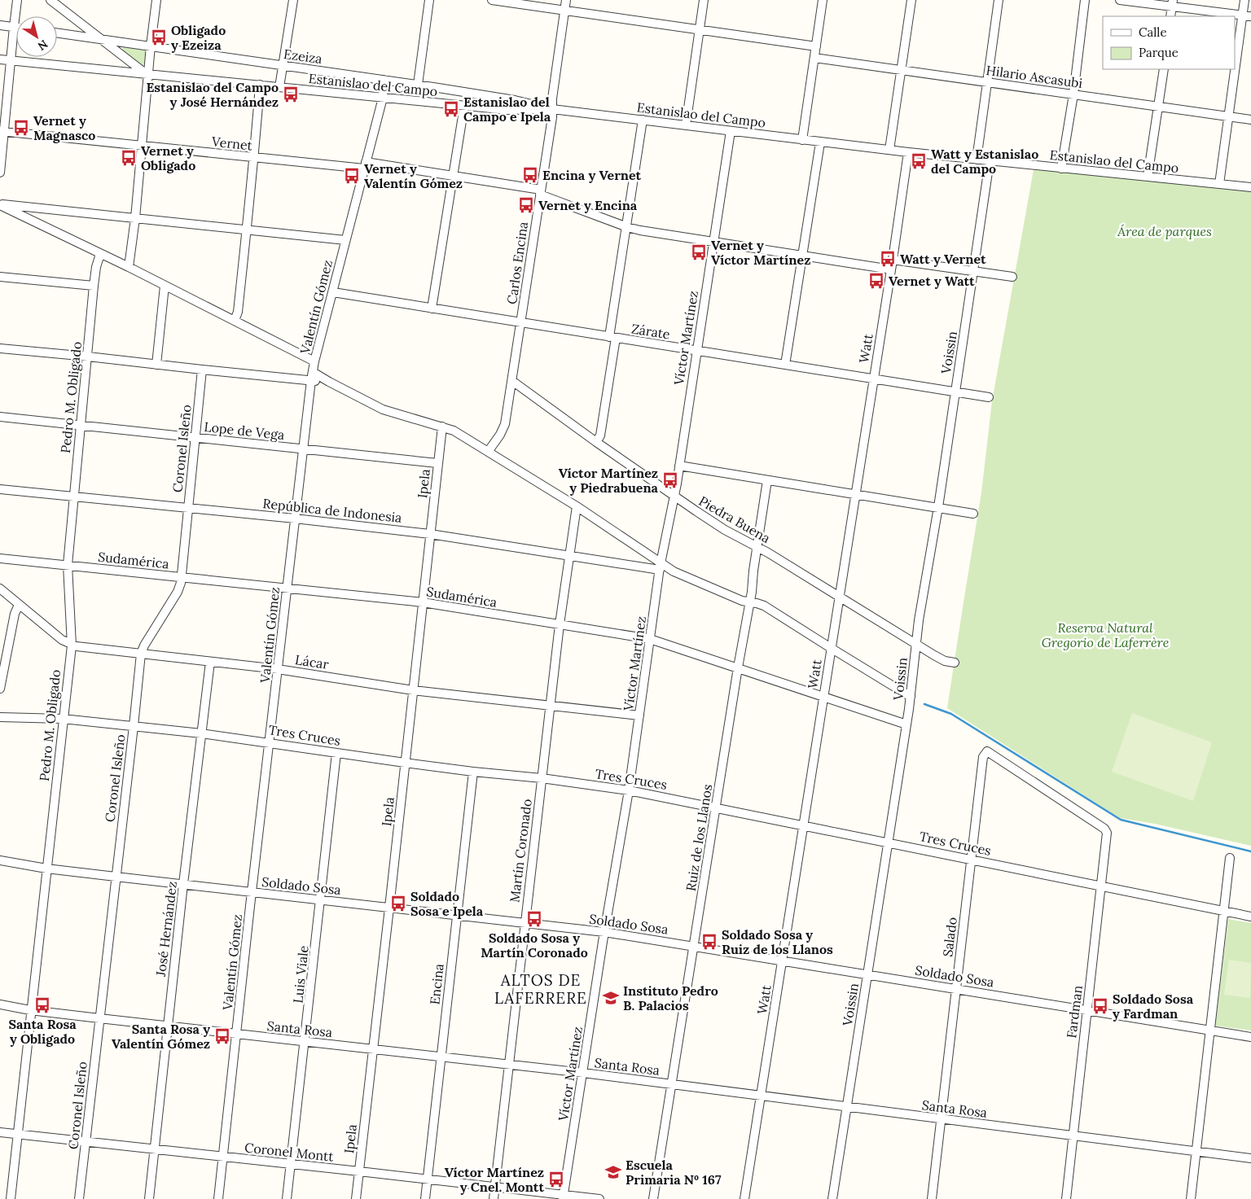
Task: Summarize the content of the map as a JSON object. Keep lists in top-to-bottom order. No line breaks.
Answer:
{"streets":{"street":["Ezeiza","Hilario Ascasubi","Estanislao del Campo","Vernet","Carlos Encina","Valentín Gómez","Zárate","Víctor Martínez","Watt","Voissin","Pedro M. Obligado","Lope de Vega","Coronel Isleño","Ipela","República de Indonesia","Piedra Buena","Sudamérica","Lácar","Tres Cruces","Ruiz de los Llanos","Martín Coronado","Soldado Sosa","José Hernández","Salado","Luis Viale","Encina","Fardman","Santa Rosa","Coronel Montt"]},"crossings":[["Ezeiza","Estanislao del Campo"],["Ezeiza","Carlos Encina"],["Ezeiza","Valentín Gómez"],["Estanislao del Campo","Carlos Encina"],["Estanislao del Campo","Valentín Gómez"],["Estanislao del Campo","Víctor Martínez"],["Estanislao del Campo","Watt"],["Estanislao del Campo","Voissin"],["Vernet","Carlos Encina"],["Vernet","Valentín Gómez"],["Vernet","Víctor Martínez"],["Vernet","Watt"],["Carlos Encina","Zárate"],["Carlos Encina","Piedra Buena"],["Valentín Gómez","Zárate"],["Valentín Gómez","Lope de Vega"],["Valentín Gómez","República de Indonesia"],["Valentín Gómez","Sudamérica"],["Valentín Gómez","Lácar"],["Valentín Gómez","Tres Cruces"],["Valentín Gómez","Soldado Sosa"],["Valentín Gómez","Santa Rosa"],["Valentín Gómez","Coronel Montt"],["Zárate","Víctor Martínez"],["Zárate","Watt"],["Zárate","Voissin"],["Víctor Martínez","República de Indonesia"],["Víctor Martínez","Piedra Buena"],["Víctor Martínez","Sudamérica"],["Víctor Martínez","Lácar"],["Víctor Martínez","Tres Cruces"],["Víctor Martínez","Soldado Sosa"],["Víctor Martínez","Santa Rosa"],["Víctor Martínez","Coronel Montt"],["Watt","Piedra Buena"],["Watt","Sudamérica"],["Watt","Tres Cruces"],["Watt","Soldado Sosa"],["Watt","Santa Rosa"],["Voissin","Piedra Buena"],["Voissin","Sudamérica"],["Voissin","Tres Cruces"],["Voissin","Soldado Sosa"],["Voissin","Santa Rosa"],["Pedro M. Obligado","Lope de Vega"],["Pedro M. Obligado","República de Indonesia"],["Pedro M. Obligado","Sudamérica"],["Pedro M. Obligado","Lácar"],["Pedro M. Obligado","Tres Cruces"],["Pedro M. Obligado","Soldado Sosa"],["Pedro M. Obligado","Santa Rosa"],["Pedro M. Obligado","Coronel Montt"],["Lope de Vega","Coronel Isleño"],["Lope de Vega","Ipela"],["Coronel Isleño","República de Indonesia"],["Coronel Isleño","Sudamérica"],["Coronel Isleño","Lácar"],["Coronel Isleño","Tres Cruces"],["Coronel Isleño","Soldado Sosa"],["Coronel Isleño","Santa Rosa"],["Coronel Isleño","Coronel Montt"],["Ipela","República de Indonesia"],["Ipela","Sudamérica"],["Ipela","Lácar"],["Ipela","Tres Cruces"],["Ipela","Soldado Sosa"],["Ipela","Santa Rosa"],["Ipela","Coronel Montt"],["República de Indonesia","Martín Coronado"],["Piedra Buena","Ruiz de los Llanos"],["Sudamérica","Ruiz de los Llanos"],["Sudamérica","Martín Coronado"],["Lácar","Martín Coronado"],["Lácar","José Hernández"],["Tres Cruces","Ruiz de los Llanos"],["Tres Cruces","Martín Coronado"],["Tres Cruces","José Hernández"],["Tres Cruces","Salado"],["Tres Cruces","Luis Viale"],["Tres Cruces","Encina"],["Tres Cruces","Fardman"],["Ruiz de los Llanos","Soldado Sosa"],["Ruiz de los Llanos","Santa Rosa"],["Martín Coronado","Soldado Sosa"],["Martín Coronado","Santa Rosa"],["Martín Coronado","Coronel Montt"],["Soldado Sosa","José Hernández"],["Soldado Sosa","Salado"],["Soldado Sosa","Luis Viale"],["Soldado Sosa","Encina"],["Soldado Sosa","Fardman"],["José Hernández","Santa Rosa"],["José Hernández","Coronel Montt"],["Salado","Fardman"],["Salado","Santa Rosa"],["Luis Viale","Santa Rosa"],["Luis Viale","Coronel Montt"],["Encina","Santa Rosa"],["Encina","Coronel Montt"],["Fardman","Santa Rosa"]],"districts":["ALTOS DE LAFERRERE"],"parks":["Área de parques","Reserva Natural Gregorio de Laferrère"],"places":{"bus stop":["Obligado y Ezeiza","Estanislao del Campo y José Hernández","Estanislao del Campo e Ipela","Vernet y Magnasco","Vernet y Obligado","Watt y Estanislao del Campo","Encina y Vernet","Vernet y Valentín Gómez","Vernet y Encina","Vernet y Víctor Martínez","Watt y Vernet","Vernet y Watt","Víctor Martínez y Piedrabuena","Soldado Sosa e Ipela","Soldado Sosa y Martín Coronado","Soldado Sosa y Ruiz de los Llanos","Santa Rosa y Obligado","Soldado Sosa y Fardman","Santa Rosa y Valentín Gómez","Víctor Martínez y Cnel. Montt"],"school or university":["Instituto Pedro B. Palacios","Escuela Primaria Nº 167"]},"legend":["Calle","Parque"],"north":"bottom right"}
